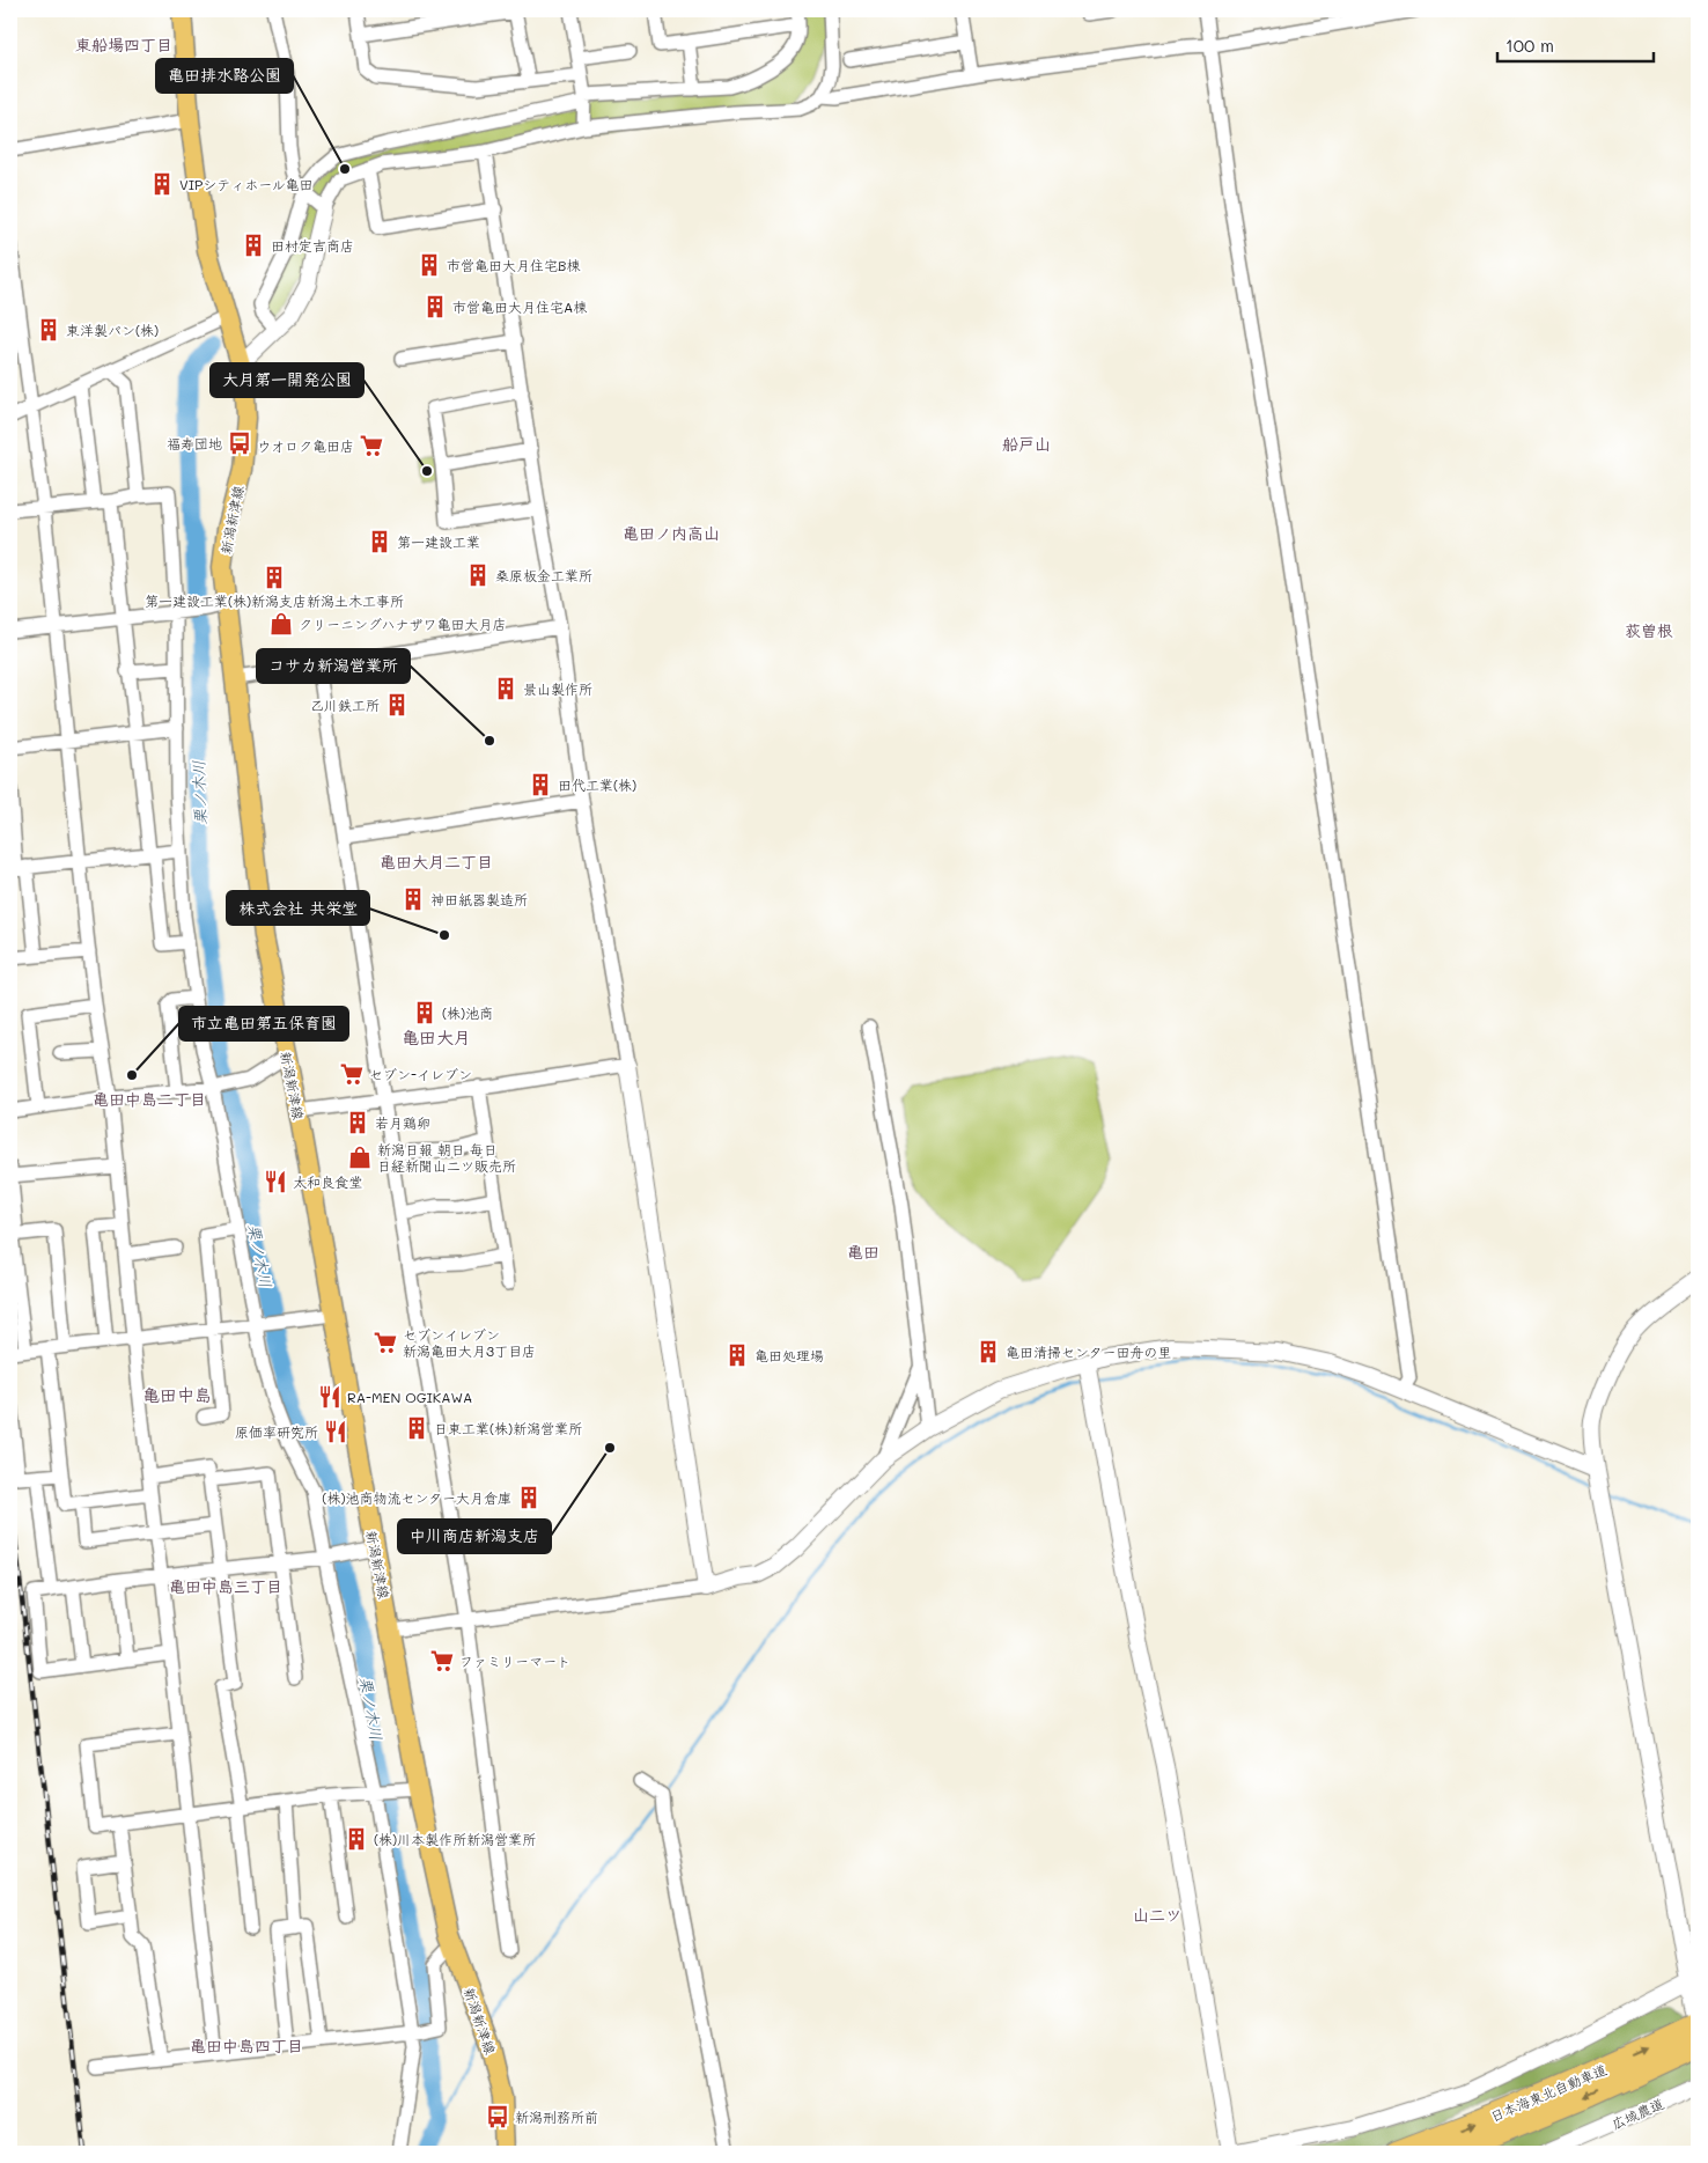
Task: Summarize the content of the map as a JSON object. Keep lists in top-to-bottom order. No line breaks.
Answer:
{"streets":{"highway":["日本海東北自動車道"],"main road":["新潟新津線"],"street":["広域農道"]},"districts":["東船場四丁目","船戸山","亀田ノ内高山","荻曽根","亀田大月二丁目","亀田大月","亀田中島二丁目","亀田","亀田中島","亀田中島三丁目","山二ツ","亀田中島四丁目"],"water":["栗ノ木川"],"places":{"other":["亀田排水路公園","大月第一開発公園","コサカ新潟営業所","株式会社 共栄堂","市立亀田第五保育園","中川商店新潟支店"],"building":["VIPシティホール亀田","田村定吉商店","市営亀田大月住宅B棟","市営亀田大月住宅A棟","東洋製パン(株)","第一建設工業","桑原板金工業所","第一建設工業(株)新潟支店新潟土木工事所","景山製作所","乙川鉄工所","田代工業(株)","神田紙器製造所","(株)池商","若月鶏卵","亀田清掃センター田舟の里","亀田処理場","日東工業(株)新潟営業所","(株)池商物流センター大月倉庫","(株)川本製作所新潟営業所"],"bus stop":["福寿団地","新潟刑務所前"],"supermarket":["ウオロク亀田店","セブン-イレブン","セブンイレブン 新潟亀田大月3丁目店","ファミリーマート"],"shop":["クリーニングハナザワ亀田大月店","新潟日報 朝日 毎日 日経新聞山二ツ販売所"],"restaurant":["太和良食堂","RA-MEN OGIKAWA","原価率研究所"]},"scale_bar":"100 m"}
